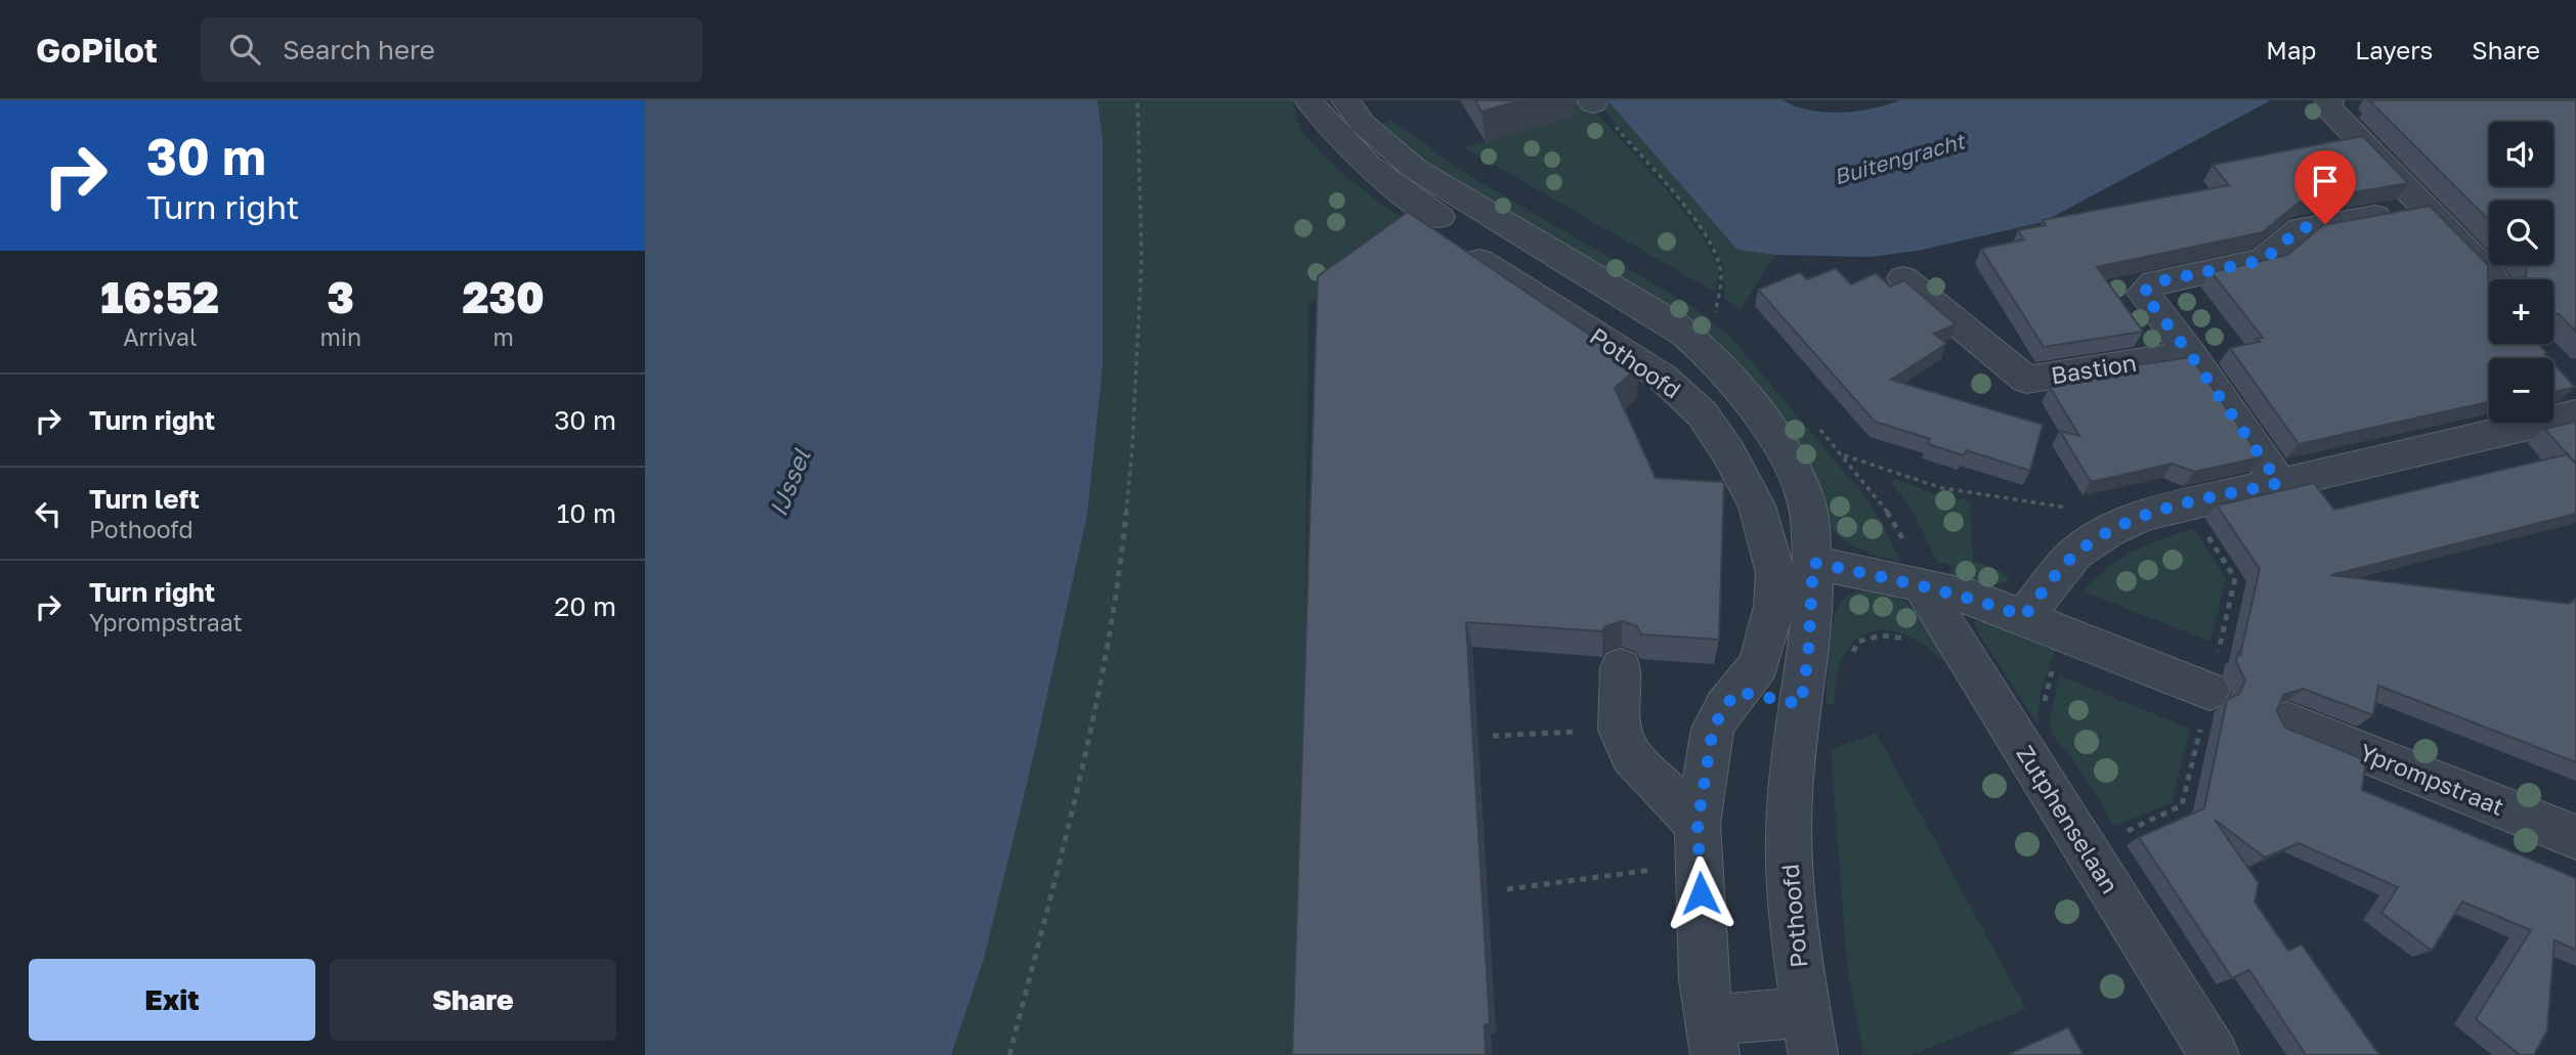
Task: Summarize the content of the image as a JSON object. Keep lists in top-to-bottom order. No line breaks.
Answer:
{"streets":{"street":["Pothoofd","Bastion","Yprompstraat","Zutphenselaan"]},"water":["Buitengracht","IJssel"],"page":{"header":"GoPilot","search":"Search here","nav":["Map","Layers","Share"],"turn":["30 m","Turn right"],"map_buttons":["+","−"],"eta":["16:52","Arrival","3","min","230","m"],"list":[{"name":"Turn right","value":"30 m"},{"name":"Turn left","note":"Pothoofd","value":"10 m"},{"name":"Turn right","note":"Yprompstraat","value":"20 m"}],"buttons":["Exit","Share"]}}
